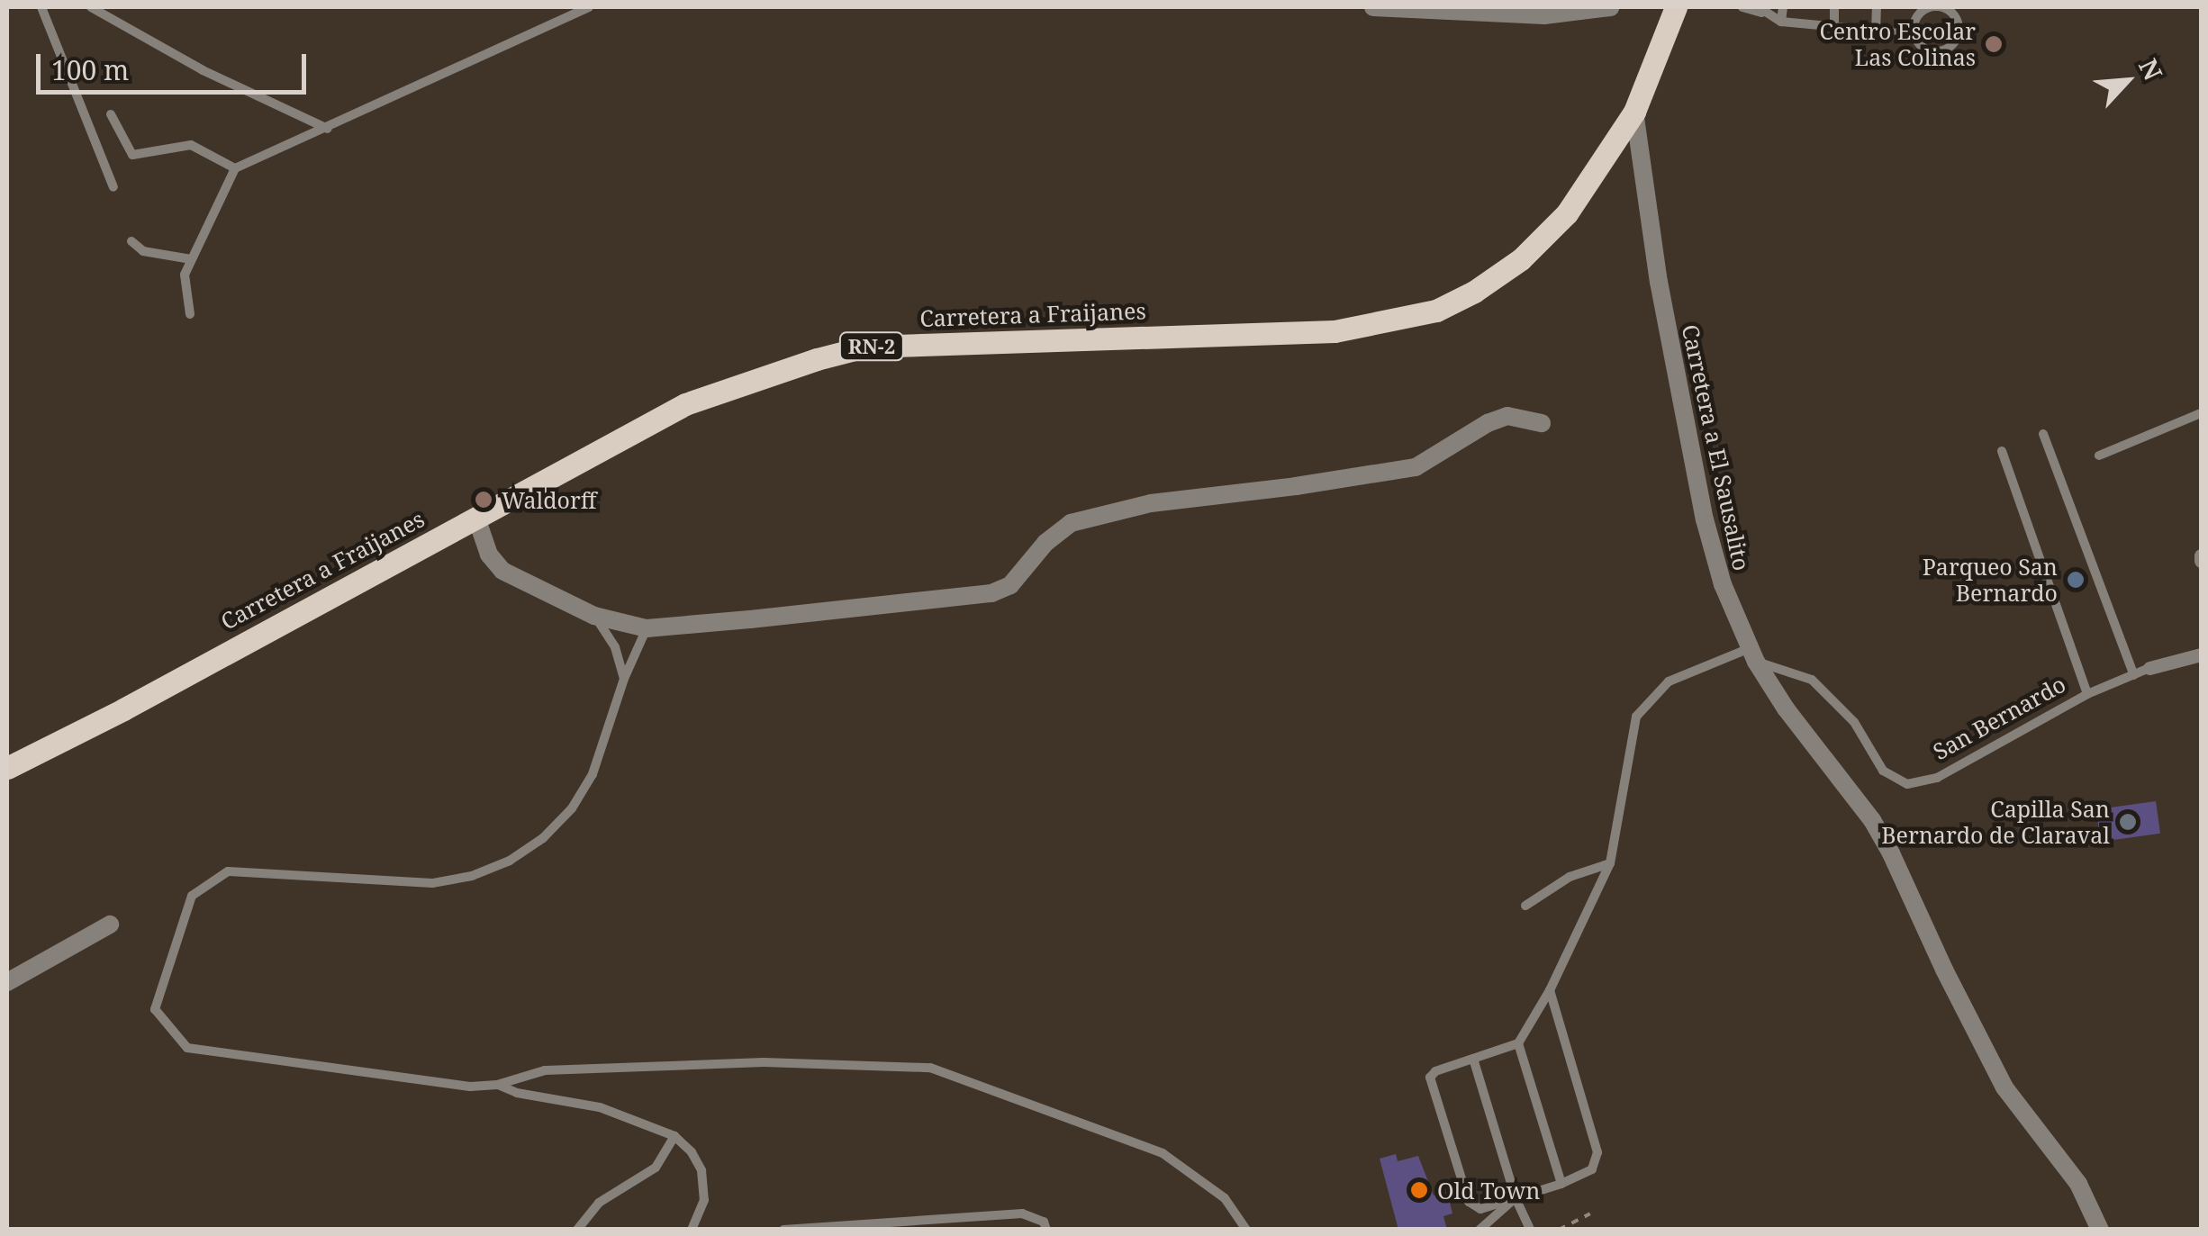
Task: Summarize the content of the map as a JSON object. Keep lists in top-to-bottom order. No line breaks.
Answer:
{"streets":{"main road":["Carretera a Fraijanes","RN-2"],"street":["Carretera a El Sausalito","San Bernardo"]},"crossings":[["Carretera a Fraijanes","Carretera a El Sausalito"],["Carretera a El Sausalito","San Bernardo"]],"places":["Centro Escolar Las Colinas","Waldorff","Parqueo San Bernardo","Capilla San Bernardo de Claraval","Old Town"],"scale_bar":"100 m","north":"top right"}
